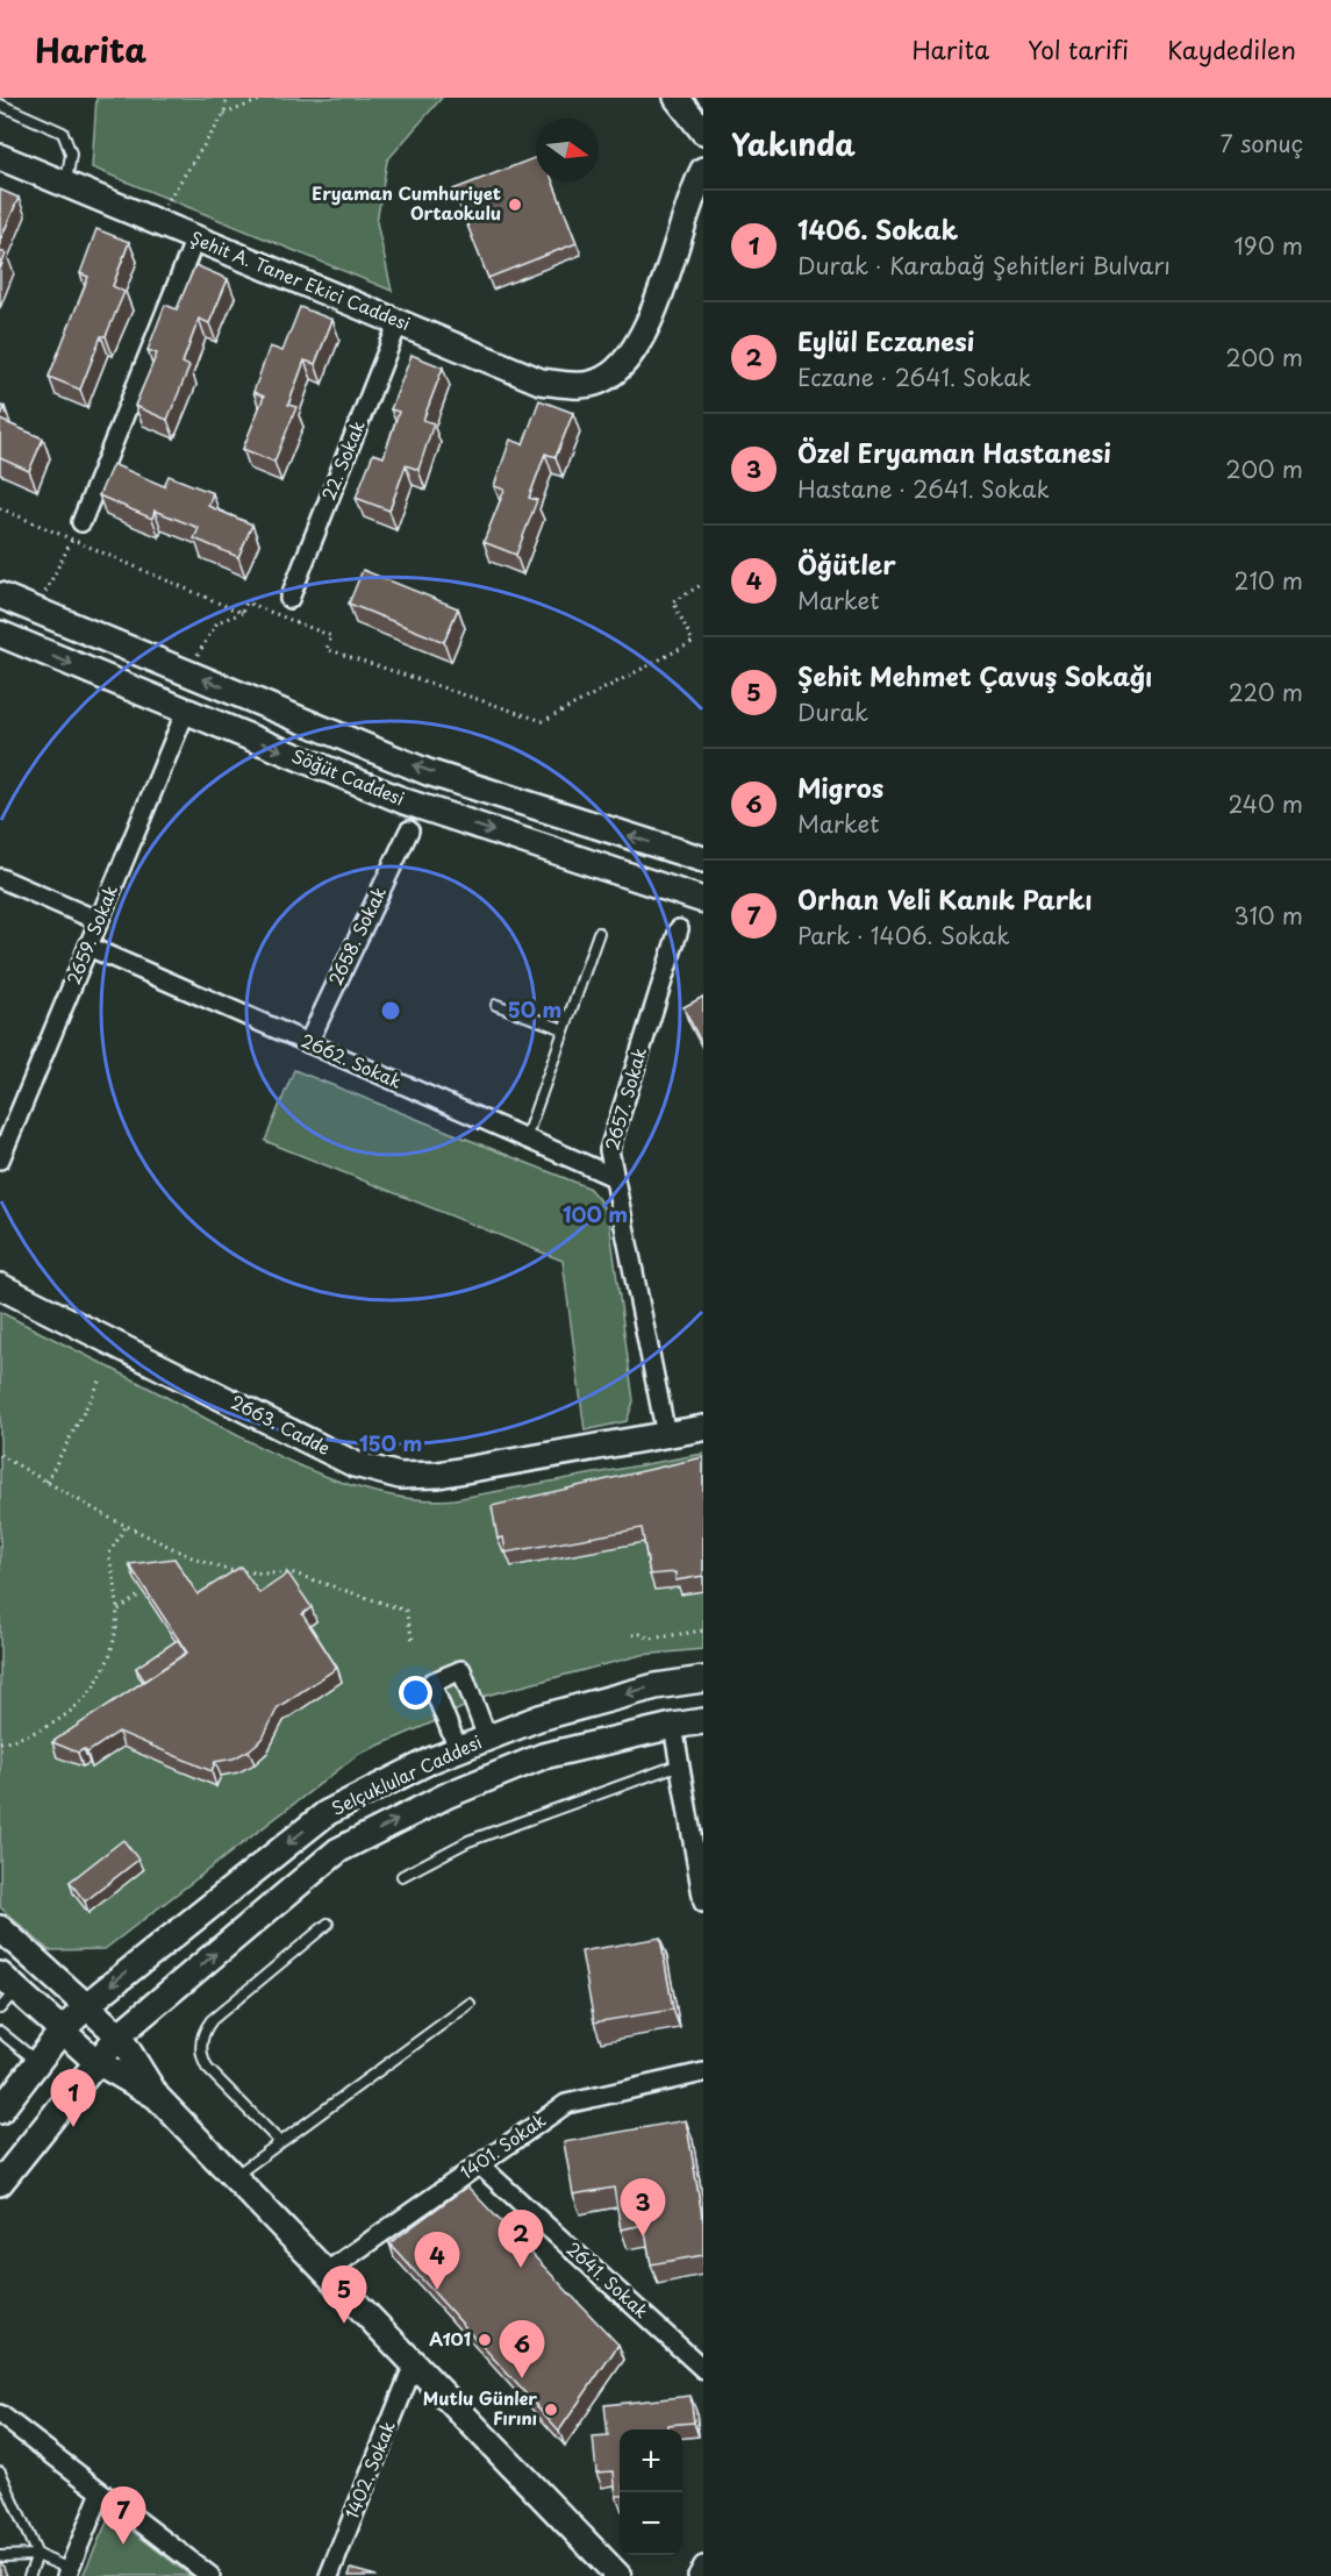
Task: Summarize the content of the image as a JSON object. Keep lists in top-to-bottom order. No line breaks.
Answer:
{"streets":{"main road":["Şehit A. Taner Ekici Caddesi","Söğüt Caddesi","2663. Cadde","Selçuklular Caddesi"],"street":["22. Sokak","2659. Sokak","2658. Sokak","2662. Sokak","2657. Sokak","1401. Sokak","2641. Sokak","1402. Sokak"]},"crossings":[["Şehit A. Taner Ekici Caddesi","22. Sokak"],["Söğüt Caddesi","2659. Sokak"],["2659. Sokak","2662. Sokak"],["2658. Sokak","2662. Sokak"],["2662. Sokak","2657. Sokak"],["2657. Sokak","2663. Cadde"],["1401. Sokak","2641. Sokak"]],"places":["Eryaman Cumhuriyet Ortaokulu","A101","Mutlu Günler Fırını"],"north":"right","page":{"header":"Harita","nav":["Harita","Yol tarifi","Kaydedilen"],"heading":["Yakında","7 sonuç"],"list":[{"mark":"1","name":"1406. Sokak","note":"Durak · Karabağ Şehitleri Bulvarı","value":"190 m"},{"mark":"2","name":"Eylül Eczanesi","note":"Eczane · 2641. Sokak","value":"200 m"},{"mark":"3","name":"Özel Eryaman Hastanesi","note":"Hastane · 2641. Sokak","value":"200 m"},{"mark":"4","name":"Öğütler","note":"Market","value":"210 m"},{"mark":"5","name":"Şehit Mehmet Çavuş Sokağı","note":"Durak","value":"220 m"},{"mark":"6","name":"Migros","note":"Market","value":"240 m"},{"mark":"7","name":"Orhan Veli Kanık Parkı","note":"Park · 1406. Sokak","value":"310 m"}],"pins":["1","3","2","4","5","6","7"],"map_buttons":["+","−"]},"rings":["50 m","100 m","150 m"]}
